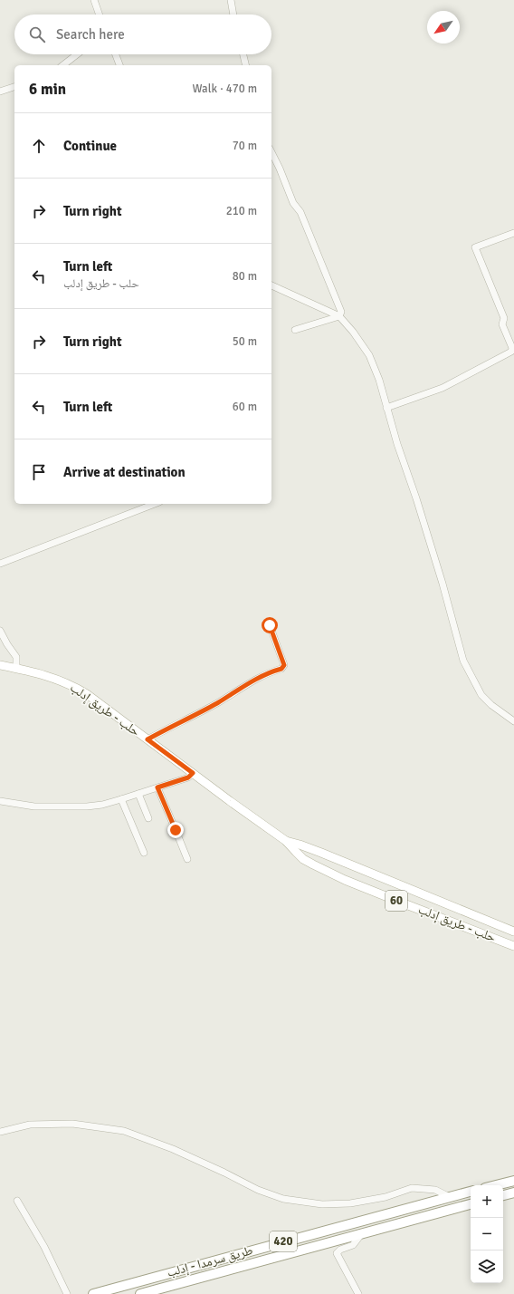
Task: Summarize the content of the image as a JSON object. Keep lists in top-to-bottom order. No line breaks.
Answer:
{"streets":{"highway":["420","طريق سرمدا - إدلب"],"main road":["حلب - طريق إدلب","60"]},"north":"bottom left","page":{"search":"Search here","heading":["6 min","Walk · 470 m"],"list":[["Continue","70 m"],["Turn right","210 m"],["Turn left","حلب - طريق إدلب","80 m"],["Turn right","50 m"],["Turn left","60 m"],"Arrive at destination"],"map_buttons":["+","−"]}}
